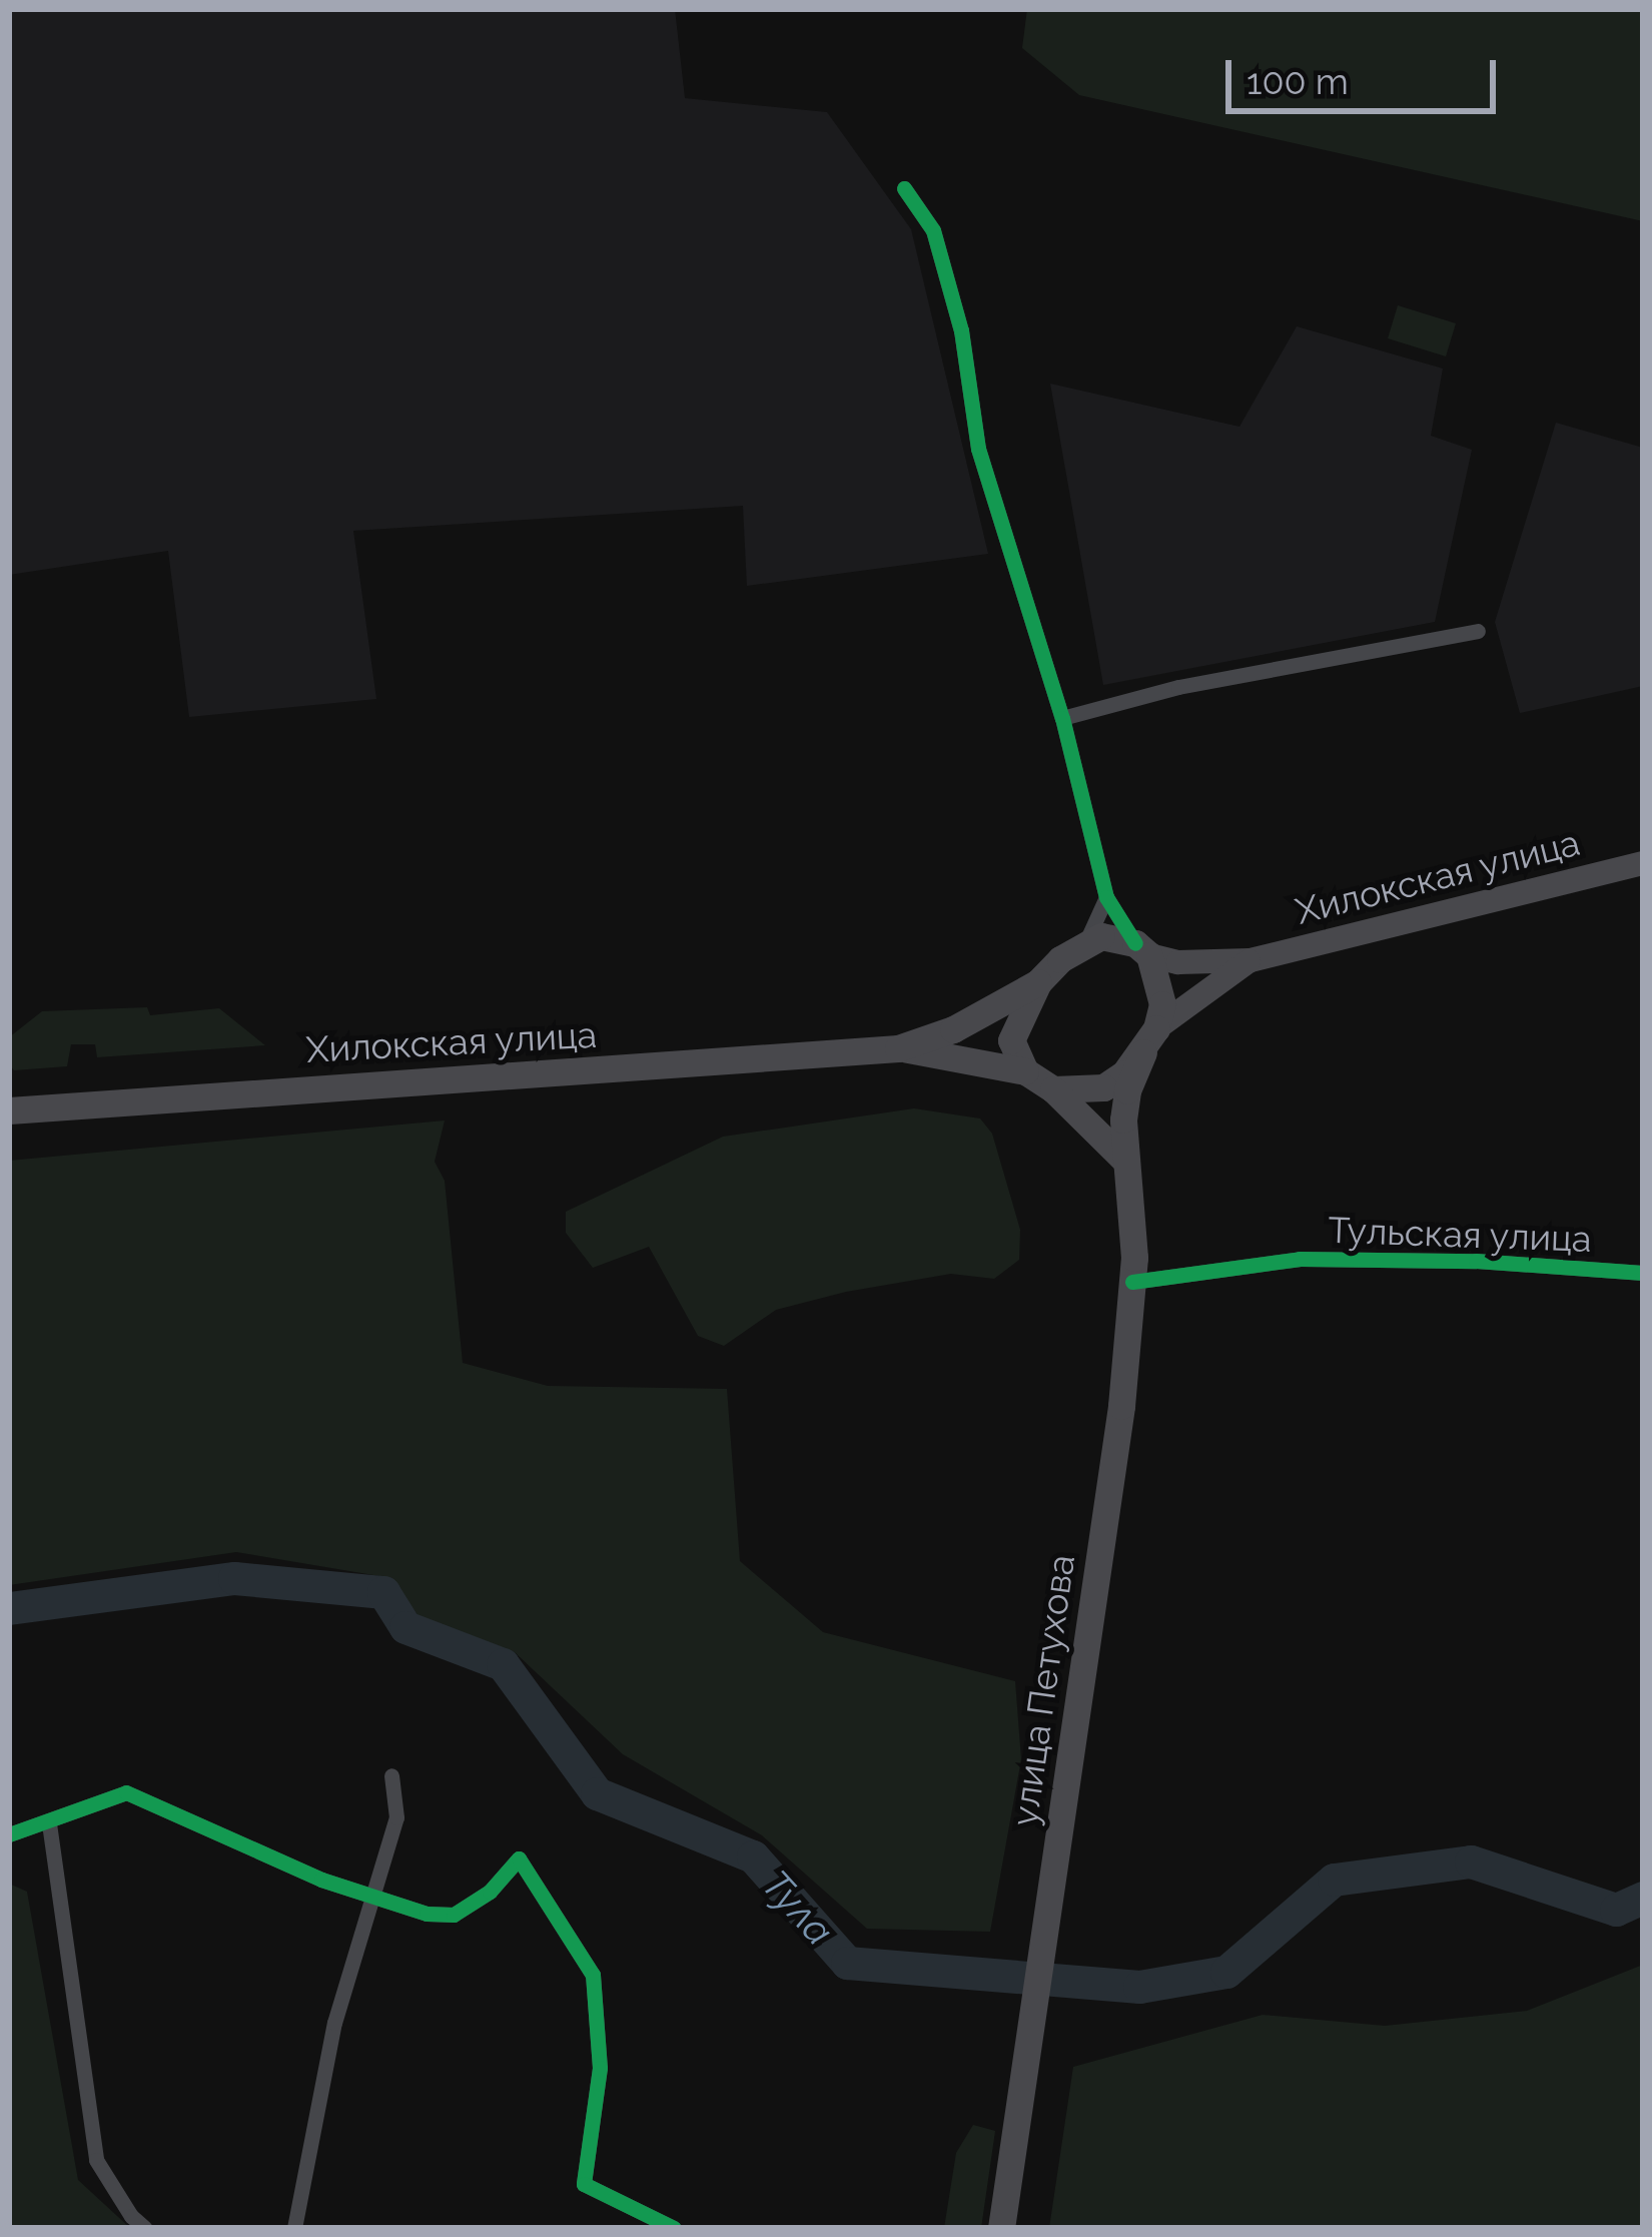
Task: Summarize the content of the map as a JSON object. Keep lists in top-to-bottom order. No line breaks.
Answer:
{"streets":{"highway":["Хилокская улица","улица Петухова"],"street":["Тульская улица"]},"crossings":[["Тульская улица","улица Петухова"]],"water":["Тула"],"scale_bar":"100 m"}
